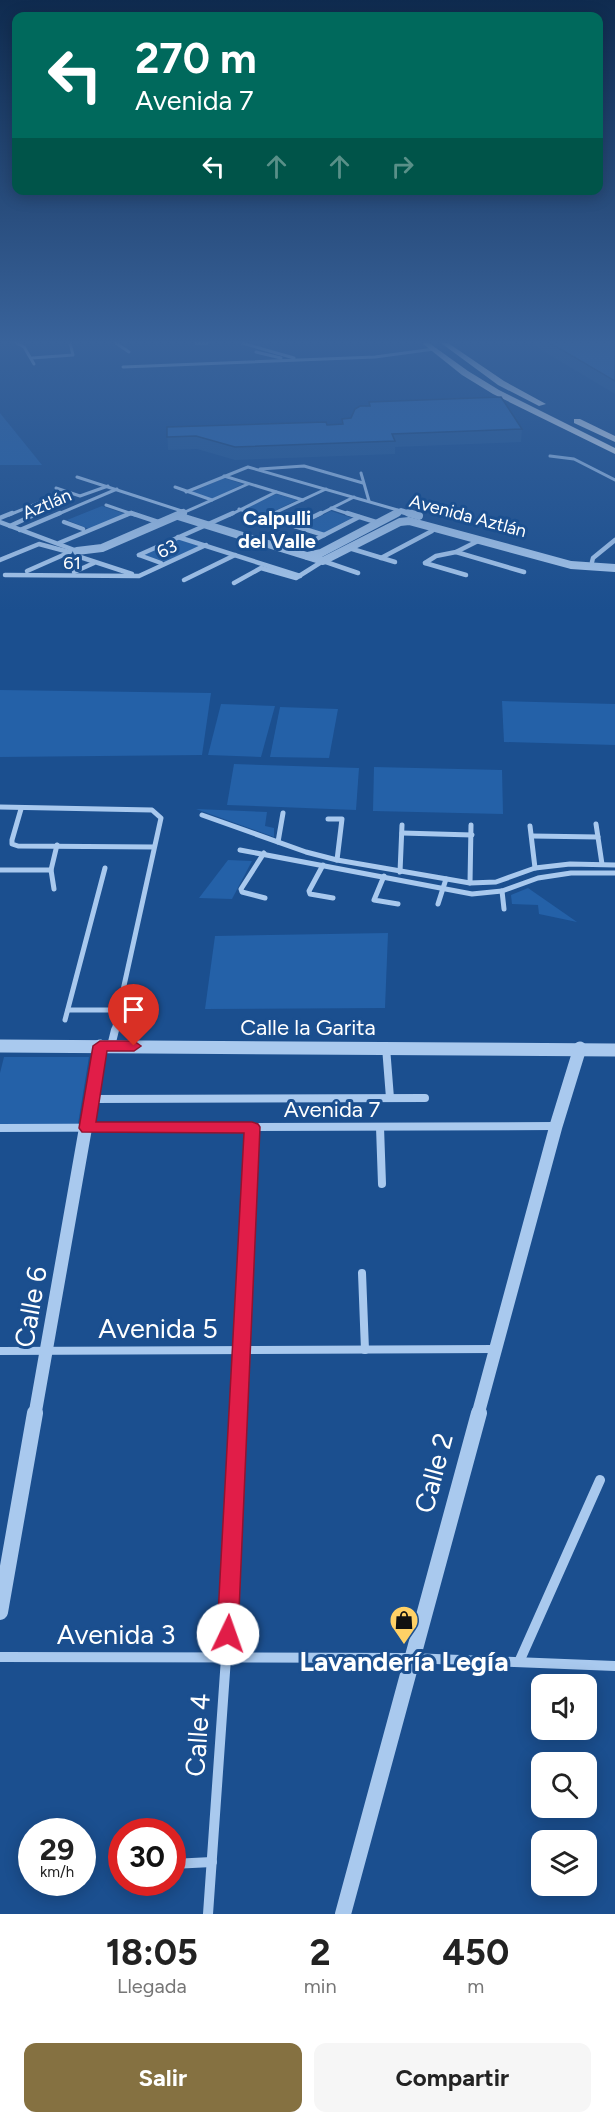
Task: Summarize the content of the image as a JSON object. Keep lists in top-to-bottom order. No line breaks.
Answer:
{"streets":{"street":["Aztlán","Avenida Aztlán","63","61","Calle la Garita","Avenida 7","Calle 6","Avenida 5","Calle 2","Avenida 3","Calle 4"]},"crossings":[["63","61"],["Calle la Garita","Calle 6"],["Calle la Garita","Calle 2"],["Avenida 7","Calle 6"],["Avenida 7","Calle 2"],["Avenida 7","Calle 4"],["Calle 6","Avenida 5"],["Avenida 5","Calle 2"],["Avenida 5","Calle 4"],["Calle 2","Avenida 3"],["Avenida 3","Calle 4"]],"districts":["Calpulli del Valle"],"places":{"shop":["Lavandería Legía"]},"page":{"turn":["270 m","Avenida 7"],"speed":"29 km/h","limit":"30","eta":["18:05","Llegada","2","min","450","m"],"buttons":["Salir","Compartir"]}}
